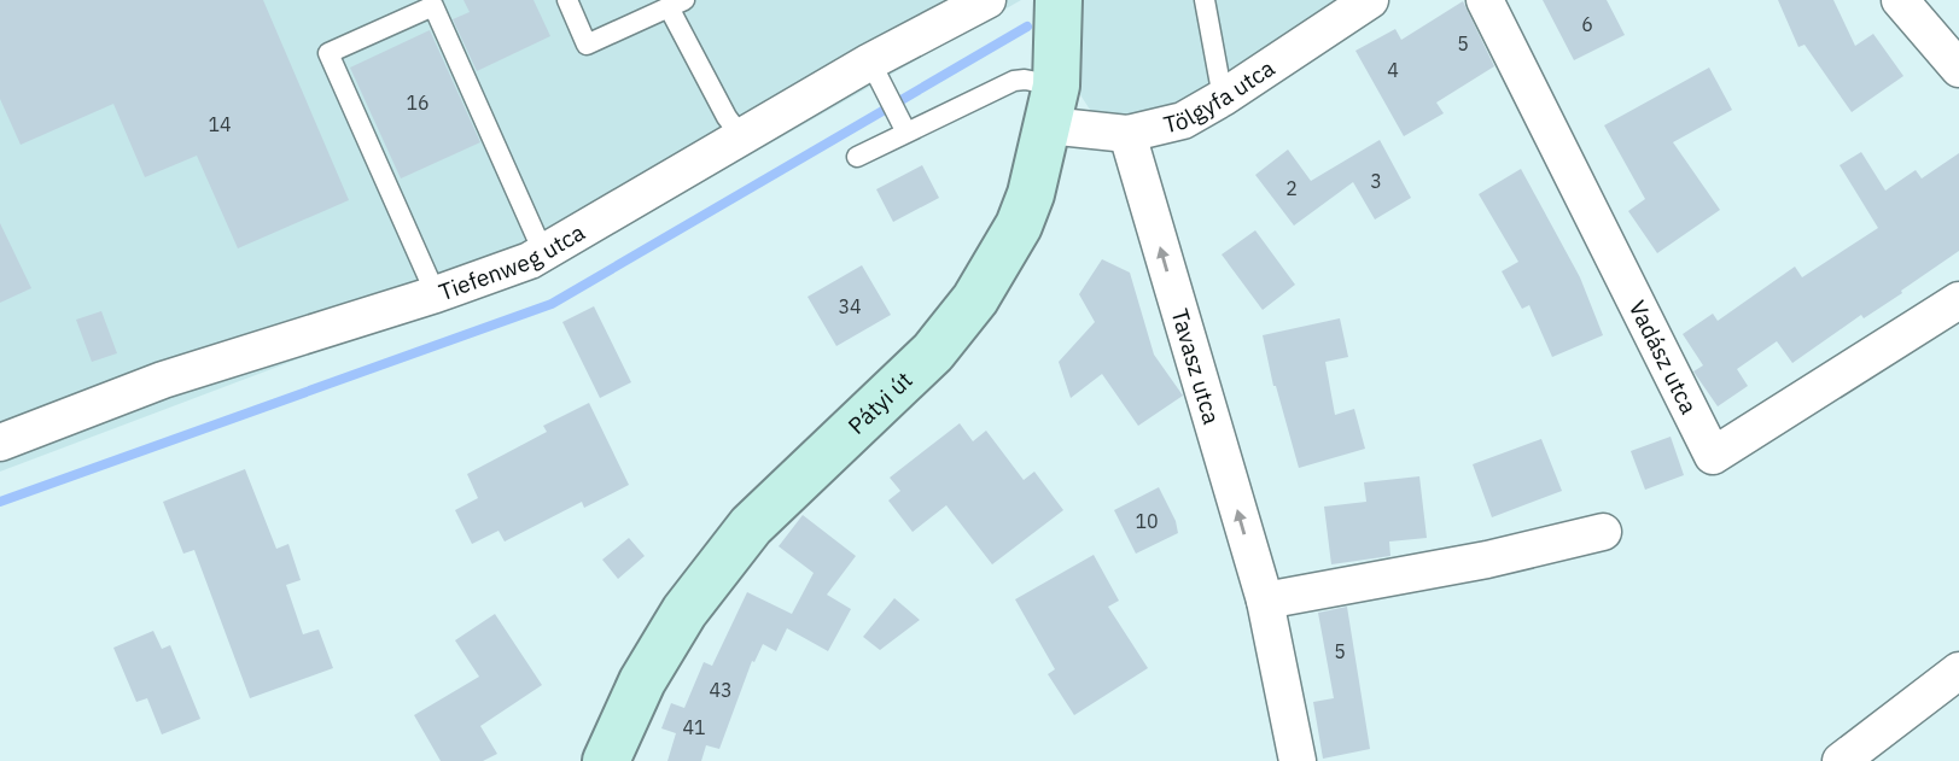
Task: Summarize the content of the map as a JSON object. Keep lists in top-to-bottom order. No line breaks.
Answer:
{"streets":{"main road":["Pátyi út"],"street":["Tölgyfa utca","Tiefenweg utca","Vadász utca","Tavasz utca"]},"crossings":[["Tölgyfa utca","Tavasz utca"],["Tölgyfa utca","Pátyi út"]],"one_way":["Tavasz utca"],"house_numbers":["6","5","4","16","14","3","2","34","10","5","43","41"]}
